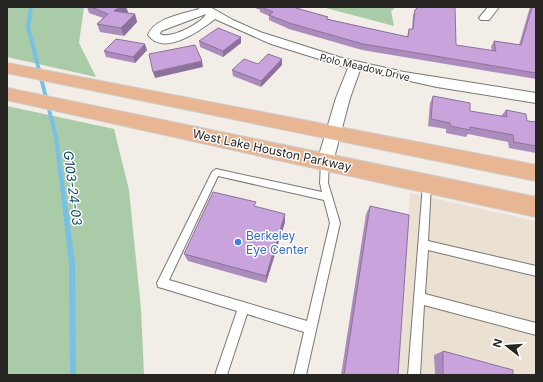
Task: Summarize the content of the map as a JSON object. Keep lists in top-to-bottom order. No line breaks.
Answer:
{"streets":{"main road":["West Lake Houston Parkway"],"street":["Polo Meadow Drive"]},"water":["G103-24-03"],"places":["Berkeley Eye Center"],"north":"left"}
